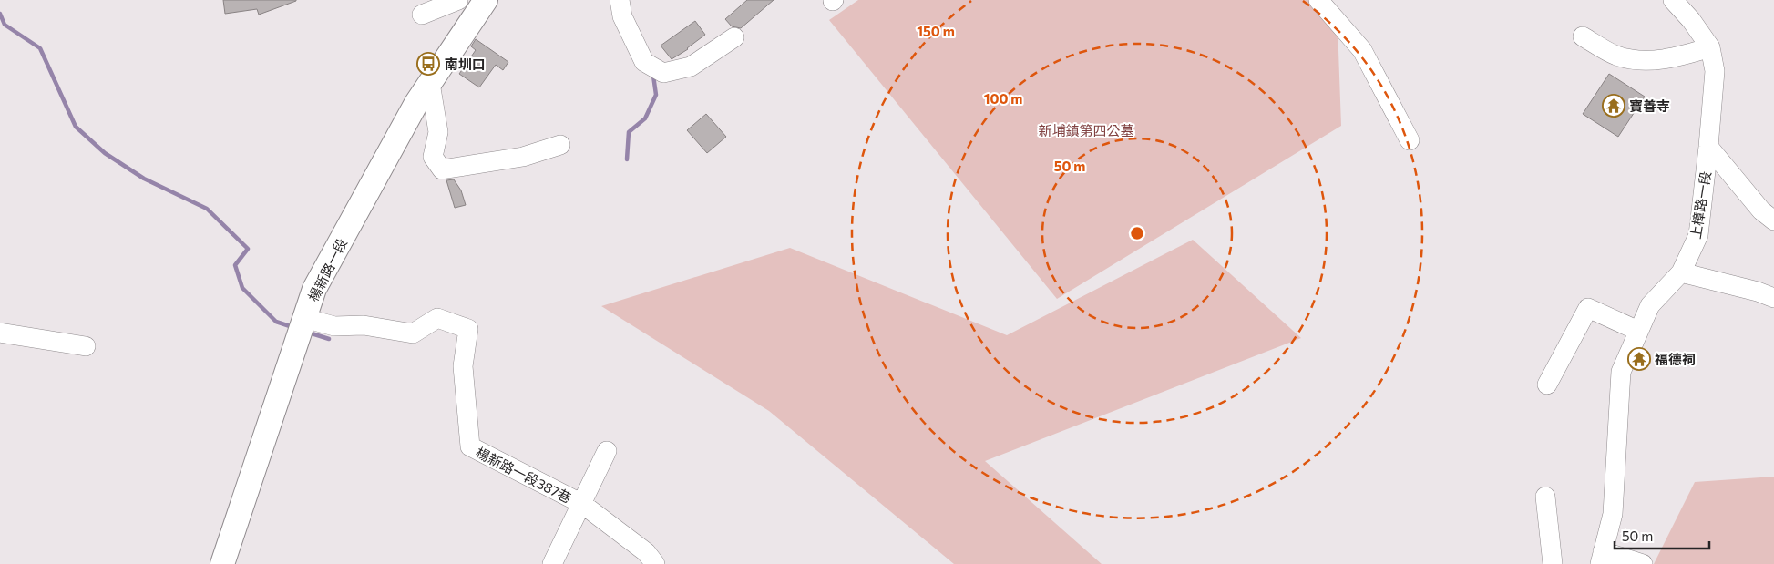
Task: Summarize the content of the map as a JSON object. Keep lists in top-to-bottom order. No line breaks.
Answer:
{"streets":{"main road":["楊新路一段"],"street":["上樟路一段","楊新路一段387巷"]},"crossings":[["楊新路一段","楊新路一段387巷"]],"parks":["新埔鎮第四公墓"],"places":{"bus stop":["南圳口"],"temple":["寶善寺","福德祠"]},"scale_bar":"50 m","rings":["150 m","100 m","50 m"]}
